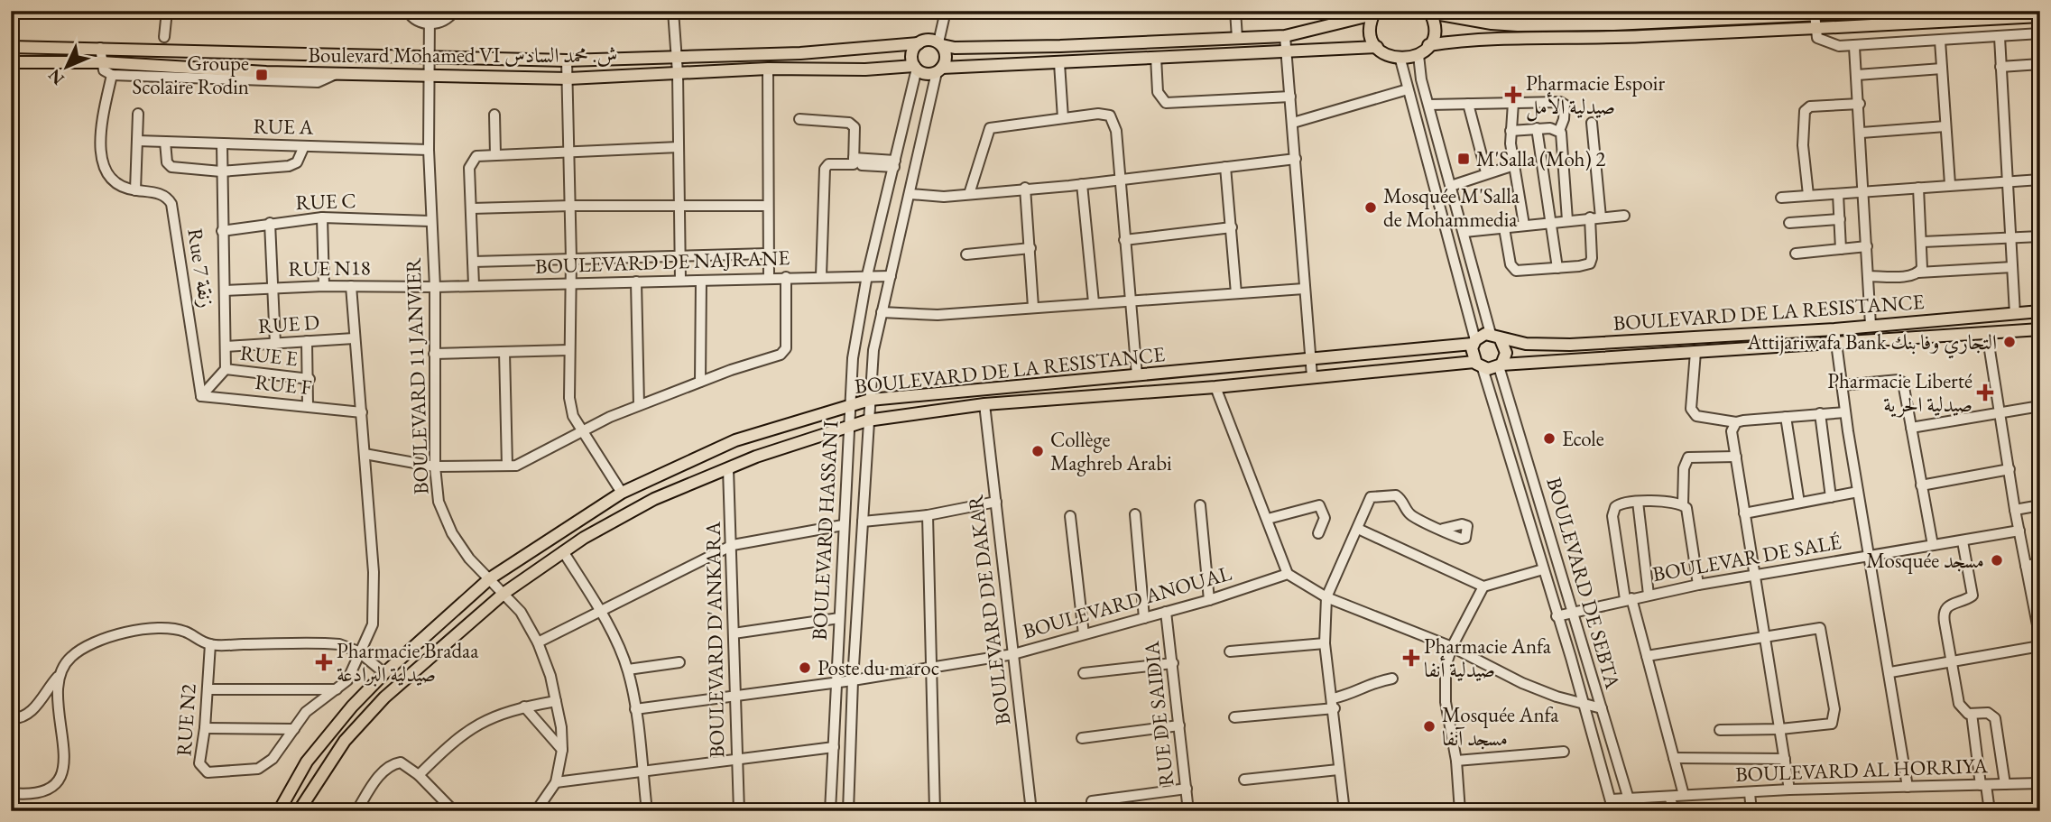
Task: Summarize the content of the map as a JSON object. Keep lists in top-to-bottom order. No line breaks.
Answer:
{"streets":{"main road":["Boulevard Mohamed VI ش. محمد السادس","BOULEVARD DE LA RESISTANCE"],"street":["RUE A","RUE C","BOULEVARD DE NAJRANE","Rue 7 زنقة","RUE N18","RUE D","RUE E","BOULEVARD 11 JANVIER","RUE F","BOULEVARD HASSAN I","BOULEVAR DE SALÉ","BOULEVARD DE SEBTA","BOULEVARD ANOUAL","BOULEVARD DE DAKAR","BOULEVARD D'ANKARA","RUE DE SAIDIA","RUE N2","BOULEVARD AL HORRIYA"]},"crossings":[["Boulevard Mohamed VI ش. محمد السادس","BOULEVARD 11 JANVIER"],["Boulevard Mohamed VI ش. محمد السادس","BOULEVARD HASSAN I"],["RUE A","BOULEVARD 11 JANVIER"],["RUE C","BOULEVARD 11 JANVIER"],["BOULEVARD DE NAJRANE","RUE N18"],["BOULEVARD DE NAJRANE","BOULEVARD 11 JANVIER"],["BOULEVARD DE NAJRANE","BOULEVARD HASSAN I"],["Rue 7 زنقة","RUE F"],["RUE N18","BOULEVARD 11 JANVIER"],["RUE N18","RUE N2"],["BOULEVARD DE LA RESISTANCE","BOULEVARD 11 JANVIER"],["BOULEVARD DE LA RESISTANCE","BOULEVARD HASSAN I"],["BOULEVARD DE LA RESISTANCE","BOULEVARD DE SEBTA"],["BOULEVARD DE LA RESISTANCE","BOULEVARD DE DAKAR"],["BOULEVARD DE LA RESISTANCE","BOULEVARD D'ANKARA"],["RUE D","RUE N2"],["RUE F","RUE N2"],["BOULEVARD HASSAN I","BOULEVARD ANOUAL"],["BOULEVAR DE SALÉ","BOULEVARD DE SEBTA"],["BOULEVARD DE SEBTA","BOULEVARD AL HORRIYA"],["BOULEVARD ANOUAL","BOULEVARD DE DAKAR"],["BOULEVARD ANOUAL","BOULEVARD D'ANKARA"],["BOULEVARD ANOUAL","RUE DE SAIDIA"]],"places":{"transit":["Groupe Scolaire Rodin","M'Salla (Moh) 2"],"health":["Pharmacie Espoir صيدلية الأمل","Pharmacie Liberté صيدلية الحرية","Pharmacie Anfa صيدلية أنفا","Pharmacie Bradaa صيدلية البرادعة"],"other":["Mosquée M'Salla de Mohammedia","Attijariwafa Bank التجاري وفا بنك","Ecole","Collège Maghreb Arabi","Mosquée مسجد","Poste du maroc","Mosquée Anfa مسجد آنفا"]},"north":"bottom left"}
